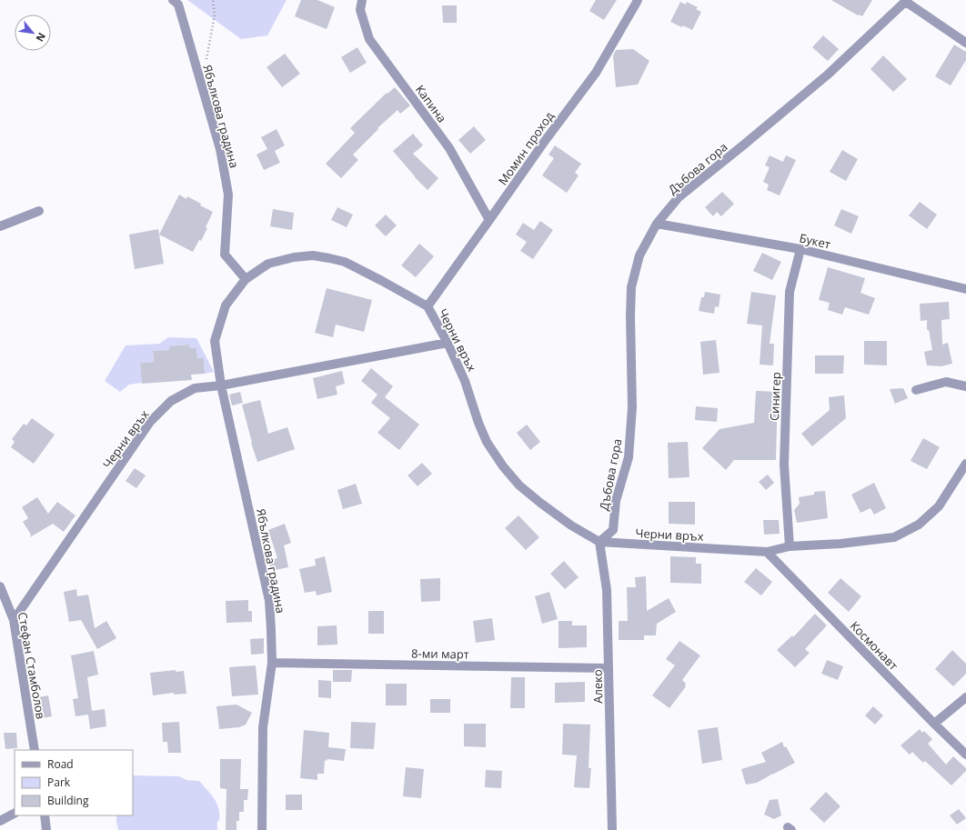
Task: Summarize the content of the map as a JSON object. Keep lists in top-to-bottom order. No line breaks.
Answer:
{"streets":{"street":["Капина","Ябълкова градина","Момин проход","Дъбова гора","Букет","Черни връх","Синигер","Космонавт","8-ми март","Стефан Стамболов","Алеко"]},"crossings":[["Капина","Момин проход"],["Ябълкова градина","Черни връх"],["Ябълкова градина","8-ми март"],["Момин проход","Черни връх"],["Дъбова гора","Букет"],["Дъбова гора","Черни връх"],["Дъбова гора","Алеко"],["Букет","Синигер"],["Черни връх","Синигер"],["Черни връх","Космонавт"],["Черни връх","Стефан Стамболов"],["Черни връх","Алеко"],["8-ми март","Алеко"]],"legend":["Road","Park","Building"],"north":"bottom right"}
